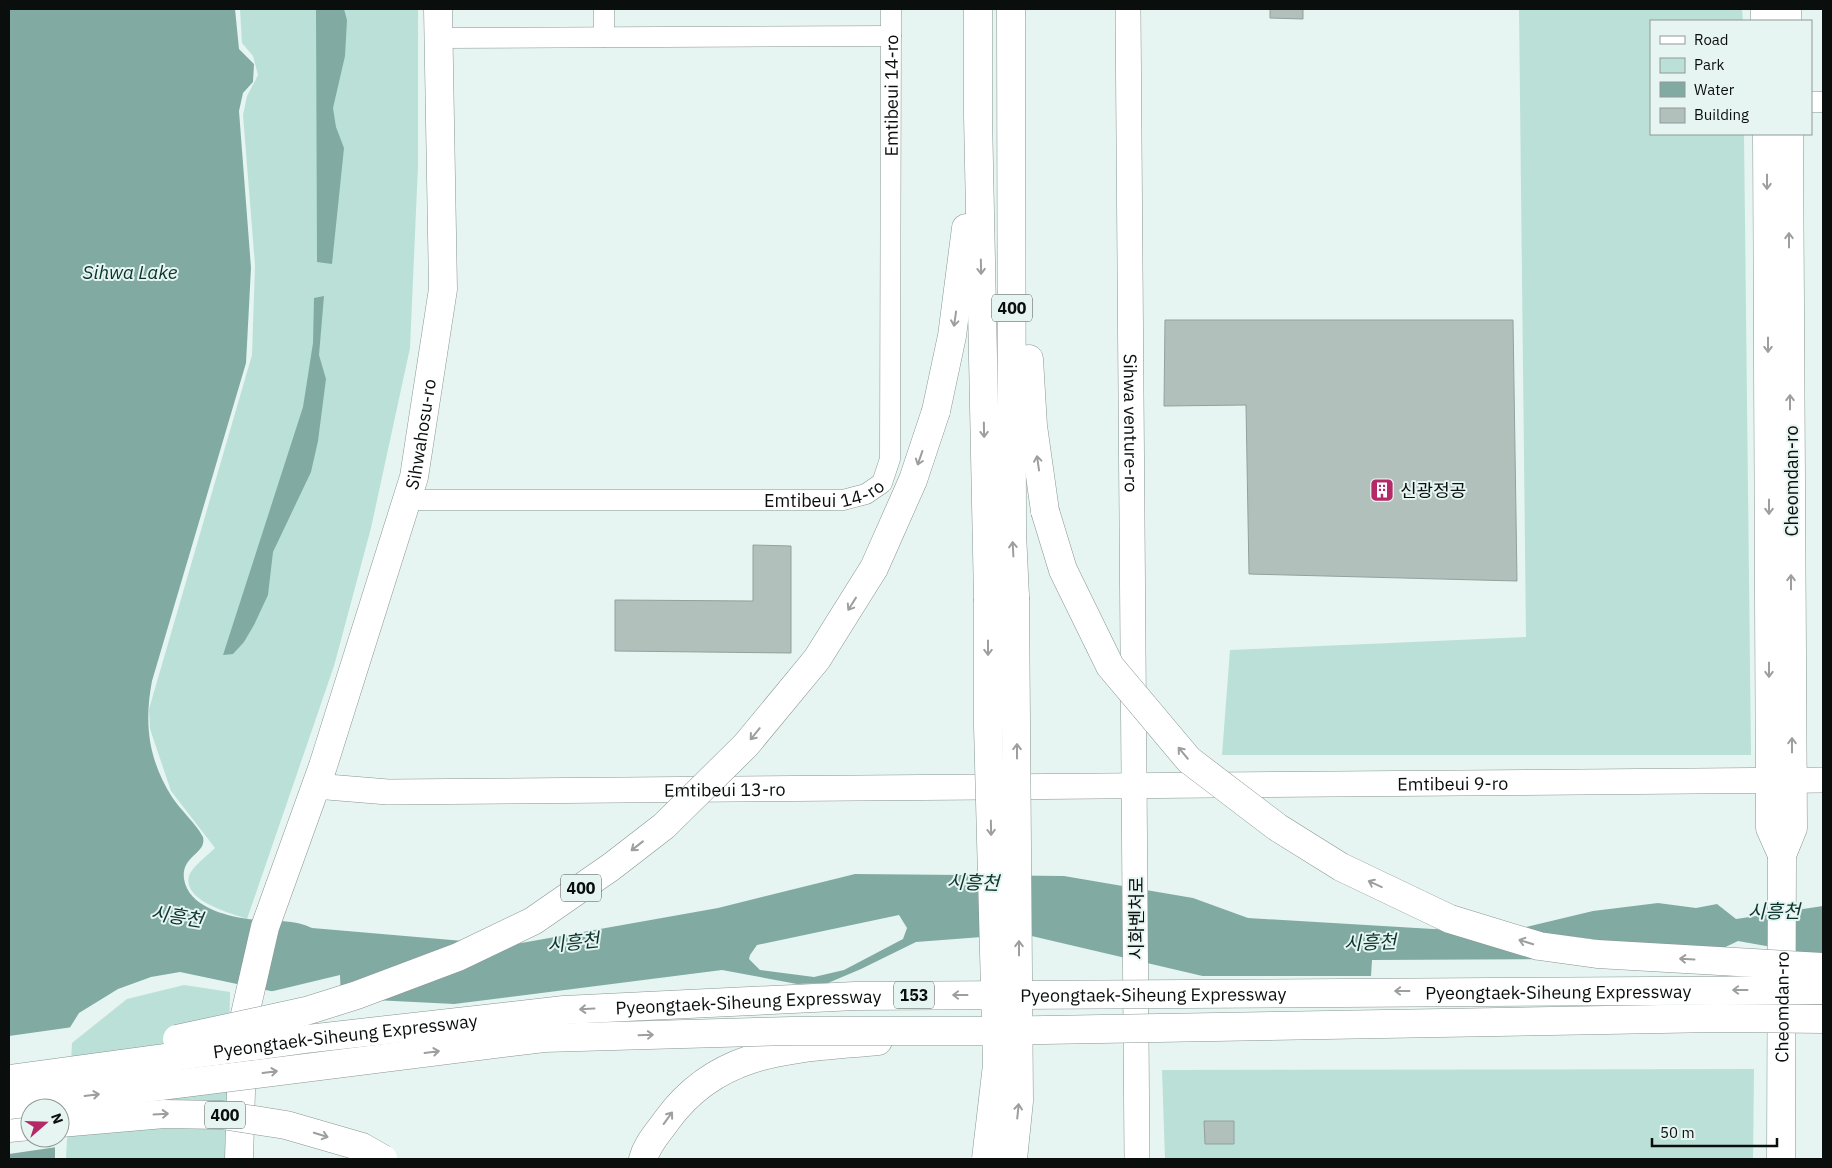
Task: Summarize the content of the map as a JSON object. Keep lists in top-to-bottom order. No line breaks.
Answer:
{"streets":{"main road":["400","Sihwahosu-ro","Cheomdan-ro","Pyeongtaek-Siheung Expressway","153"],"street":["Emtibeui 14-ro","Sihwa venture-ro","Emtibeui 9-ro","Emtibeui 13-ro","시화벤처로"]},"crossings":[["Emtibeui 14-ro","Sihwahosu-ro"],["Sihwa venture-ro","Emtibeui 9-ro"],["Sihwa venture-ro","Emtibeui 13-ro"],["Sihwa venture-ro","시화벤처로"],["Sihwahosu-ro","Emtibeui 13-ro"],["Cheomdan-ro","Emtibeui 9-ro"],["Emtibeui 9-ro","Emtibeui 13-ro"]],"water":["Sihwa Lake","시흥천"],"places":{"building":["신광정공"]},"legend":["Road","Park","Water","Building"],"scale_bar":"50 m","north":"right"}
